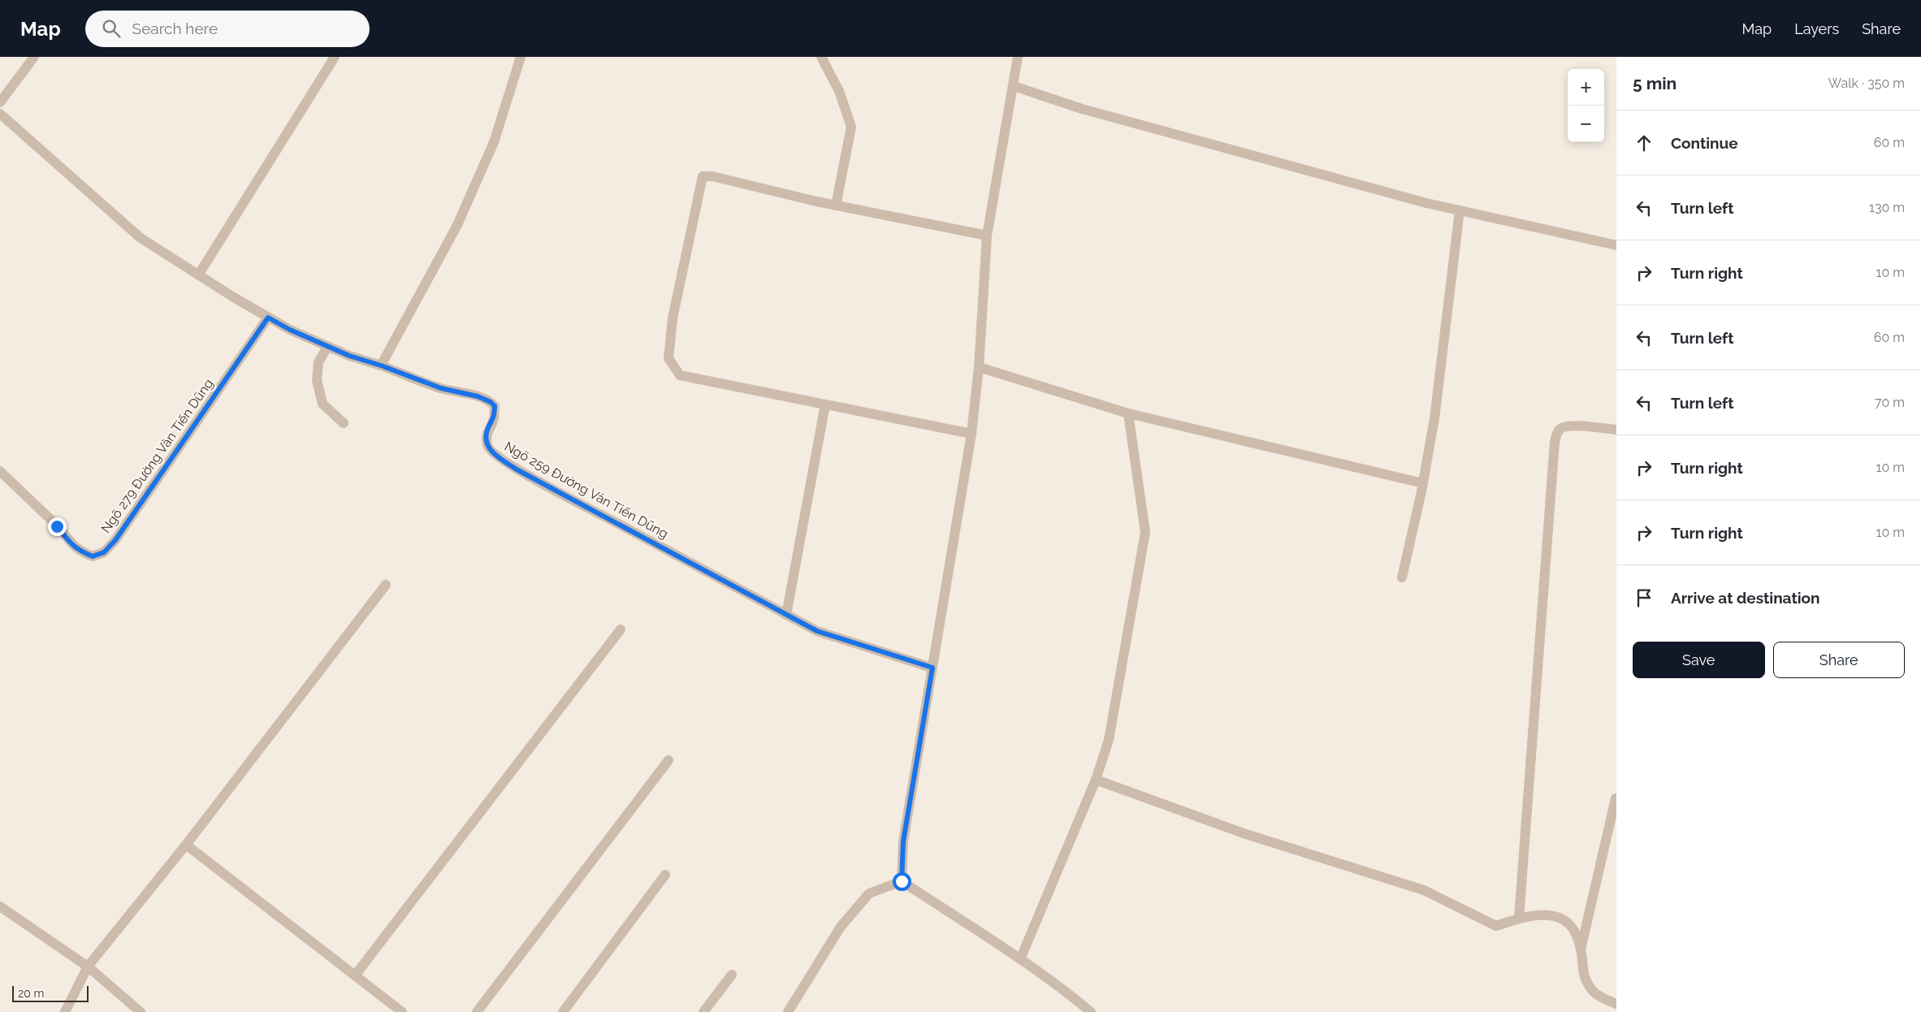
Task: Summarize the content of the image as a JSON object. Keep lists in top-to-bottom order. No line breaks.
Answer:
{"streets":{"street":["Ngõ 279 Đường Văn Tiến Dũng","Ngõ 259 Đường Văn Tiến Dũng"]},"crossings":[["Ngõ 279 Đường Văn Tiến Dũng","Ngõ 259 Đường Văn Tiến Dũng"]],"scale_bar":"20 m","page":{"header":"Map","search":"Search here","nav":["Map","Layers","Share"],"heading":["5 min","Walk · 350 m"],"map_buttons":["+","−"],"list":[["Continue","60 m"],["Turn left","130 m"],["Turn right","10 m"],["Turn left","60 m"],["Turn left","70 m"],["Turn right","10 m"],["Turn right","10 m"],"Arrive at destination"],"buttons":["Save","Share"],"scale":"20 m"}}
